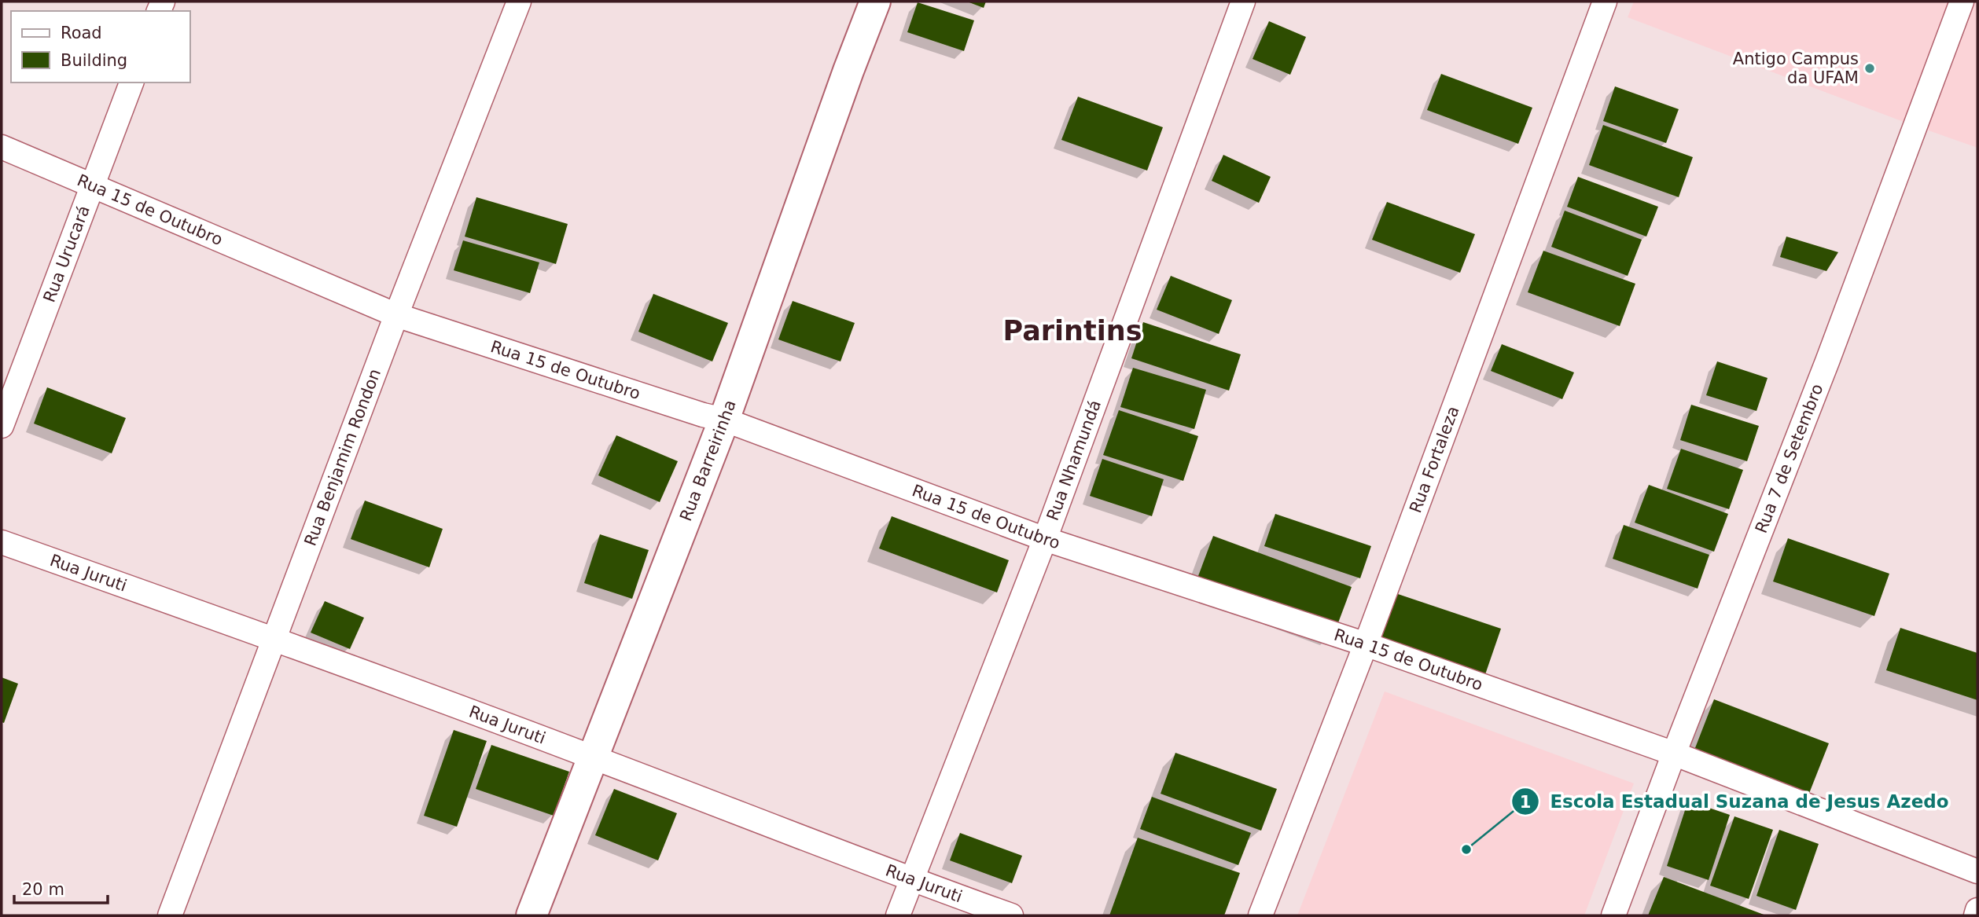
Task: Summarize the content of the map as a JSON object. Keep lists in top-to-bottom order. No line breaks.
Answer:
{"streets":{"street":["Rua 15 de Outubro","Rua Urucará","Rua Benjamim Rondon","Rua Fortaleza","Rua 7 de Setembro","Rua Nhamundá","Rua Barreirinha","Rua Juruti"]},"crossings":[["Rua 15 de Outubro","Rua Urucará"],["Rua 15 de Outubro","Rua Benjamim Rondon"],["Rua 15 de Outubro","Rua Fortaleza"],["Rua 15 de Outubro","Rua 7 de Setembro"],["Rua 15 de Outubro","Rua Nhamundá"],["Rua 15 de Outubro","Rua Barreirinha"],["Rua Benjamim Rondon","Rua Juruti"],["Rua Nhamundá","Rua Juruti"],["Rua Barreirinha","Rua Juruti"]],"districts":["Parintins"],"places":["Antigo Campus da UFAM","Escola Estadual Suzana de Jesus Azedo"],"legend":["Road","Building"],"scale_bar":"20 m"}
